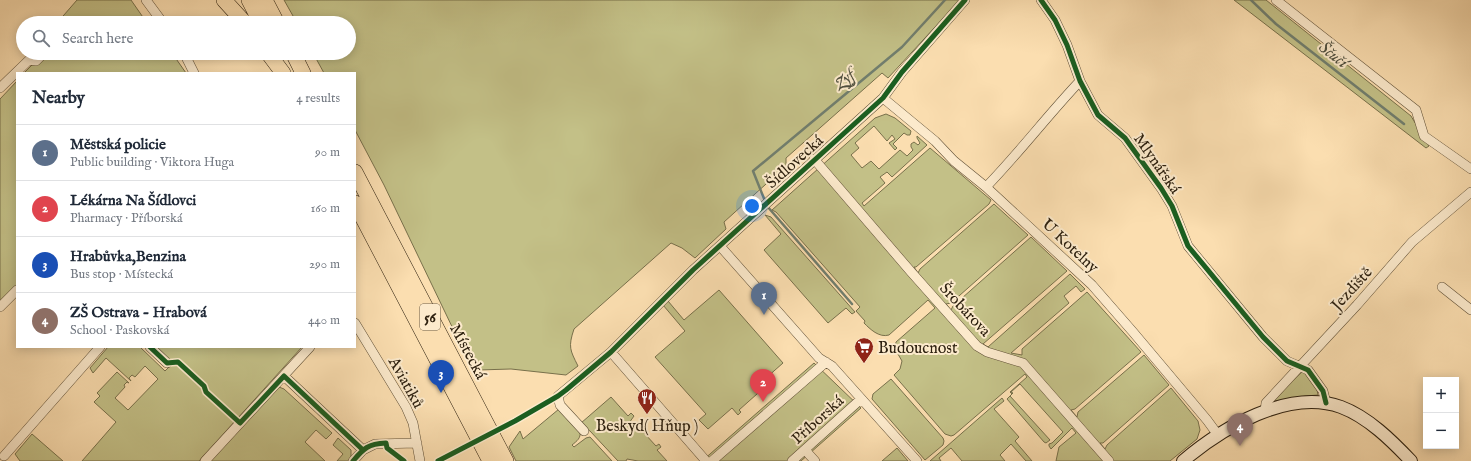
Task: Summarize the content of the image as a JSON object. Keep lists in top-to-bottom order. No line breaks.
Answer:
{"streets":{"highway":["56","Místecká"],"street":["Šídlovecká","Mlynářská","U Kotelny","Jezdiště","Šrobárova","Aviatiků","Příborská"]},"crossings":[["Šídlovecká","U Kotelny"],["Šídlovecká","Šrobárova"],["Mlynářská","Jezdiště"]],"water":["Ščučí","Zyf"],"places":{"supermarket":["Budoucnost"],"restaurant":["Beskyd( Hňup )"]},"page":{"search":"Search here","heading":["Nearby","4 results"],"list":[{"mark":"1","name":"Městská policie","note":"Public building · Viktora Huga","value":"90 m"},{"mark":"2","name":"Lékárna Na Šídlovci","note":"Pharmacy · Příborská","value":"160 m"},{"mark":"3","name":"Hrabůvka,Benzina","note":"Bus stop · Místecká","value":"290 m"},{"mark":"4","name":"ZŠ Ostrava - Hrabová","note":"School · Paskovská","value":"440 m"}],"pins":["1","3","2","4"],"map_buttons":["+","−"]}}
